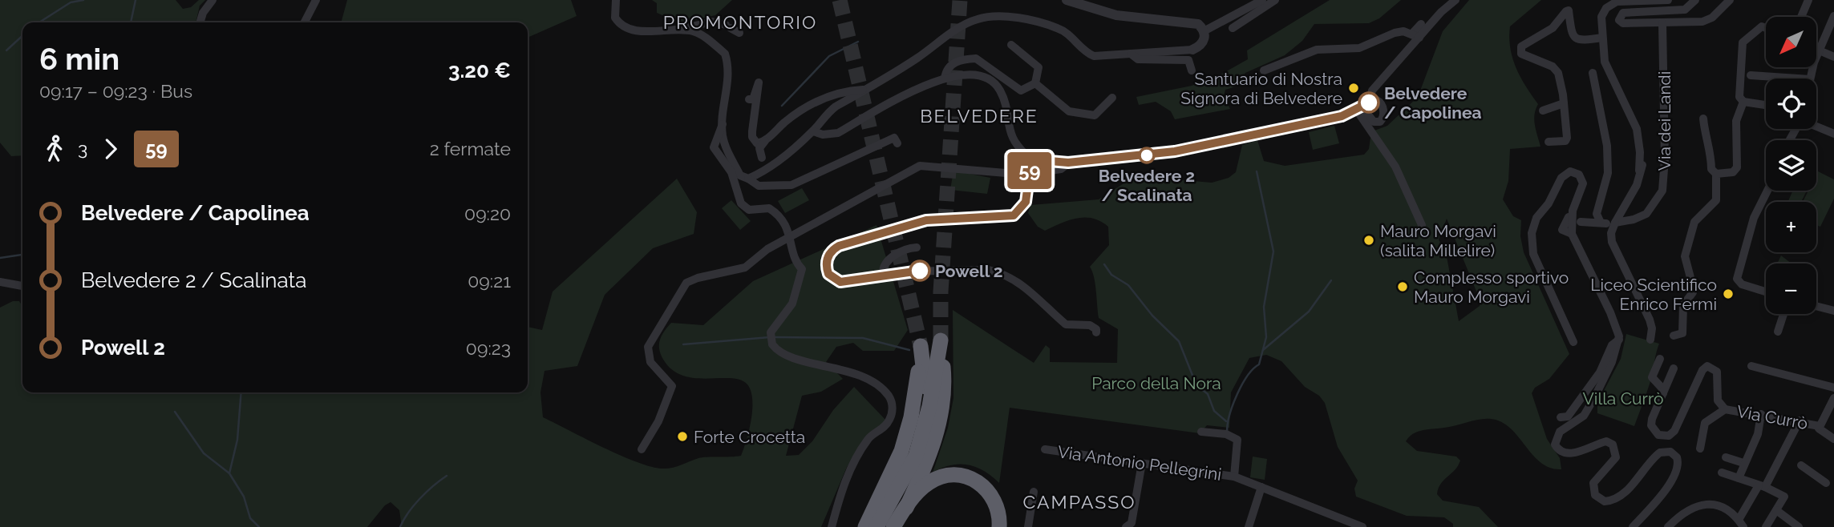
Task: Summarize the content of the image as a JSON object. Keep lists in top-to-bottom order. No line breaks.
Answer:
{"streets":{"street":["Via dei Landi","Via Currò","Via Antonio Pellegrini"]},"districts":["PROMONTORIO","BELVEDERE","CAMPASSO"],"parks":["Parco della Nora","Villa Currò"],"places":["Santuario di Nostra Signora di Belvedere","Belvedere / Capolinea","Belvedere 2 / Scalinata","Mauro Morgavi (salita Millelire)","Powell 2","Complesso sportivo Mauro Morgavi","Liceo Scientifico Enrico Fermi","Forte Crocetta"],"lines":["bus line 59"],"north":"bottom left","page":{"on_map":"59","map_buttons":["+","−"],"heading":["6 min","09:17 – 09:23 · Bus","3.20 €"],"legs":["3","59","2 fermate"],"list":[{"name":"Belvedere / Capolinea","value":"09:20"},{"name":"Belvedere 2 / Scalinata","value":"09:21"},{"name":"Powell 2","value":"09:23"}]}}
